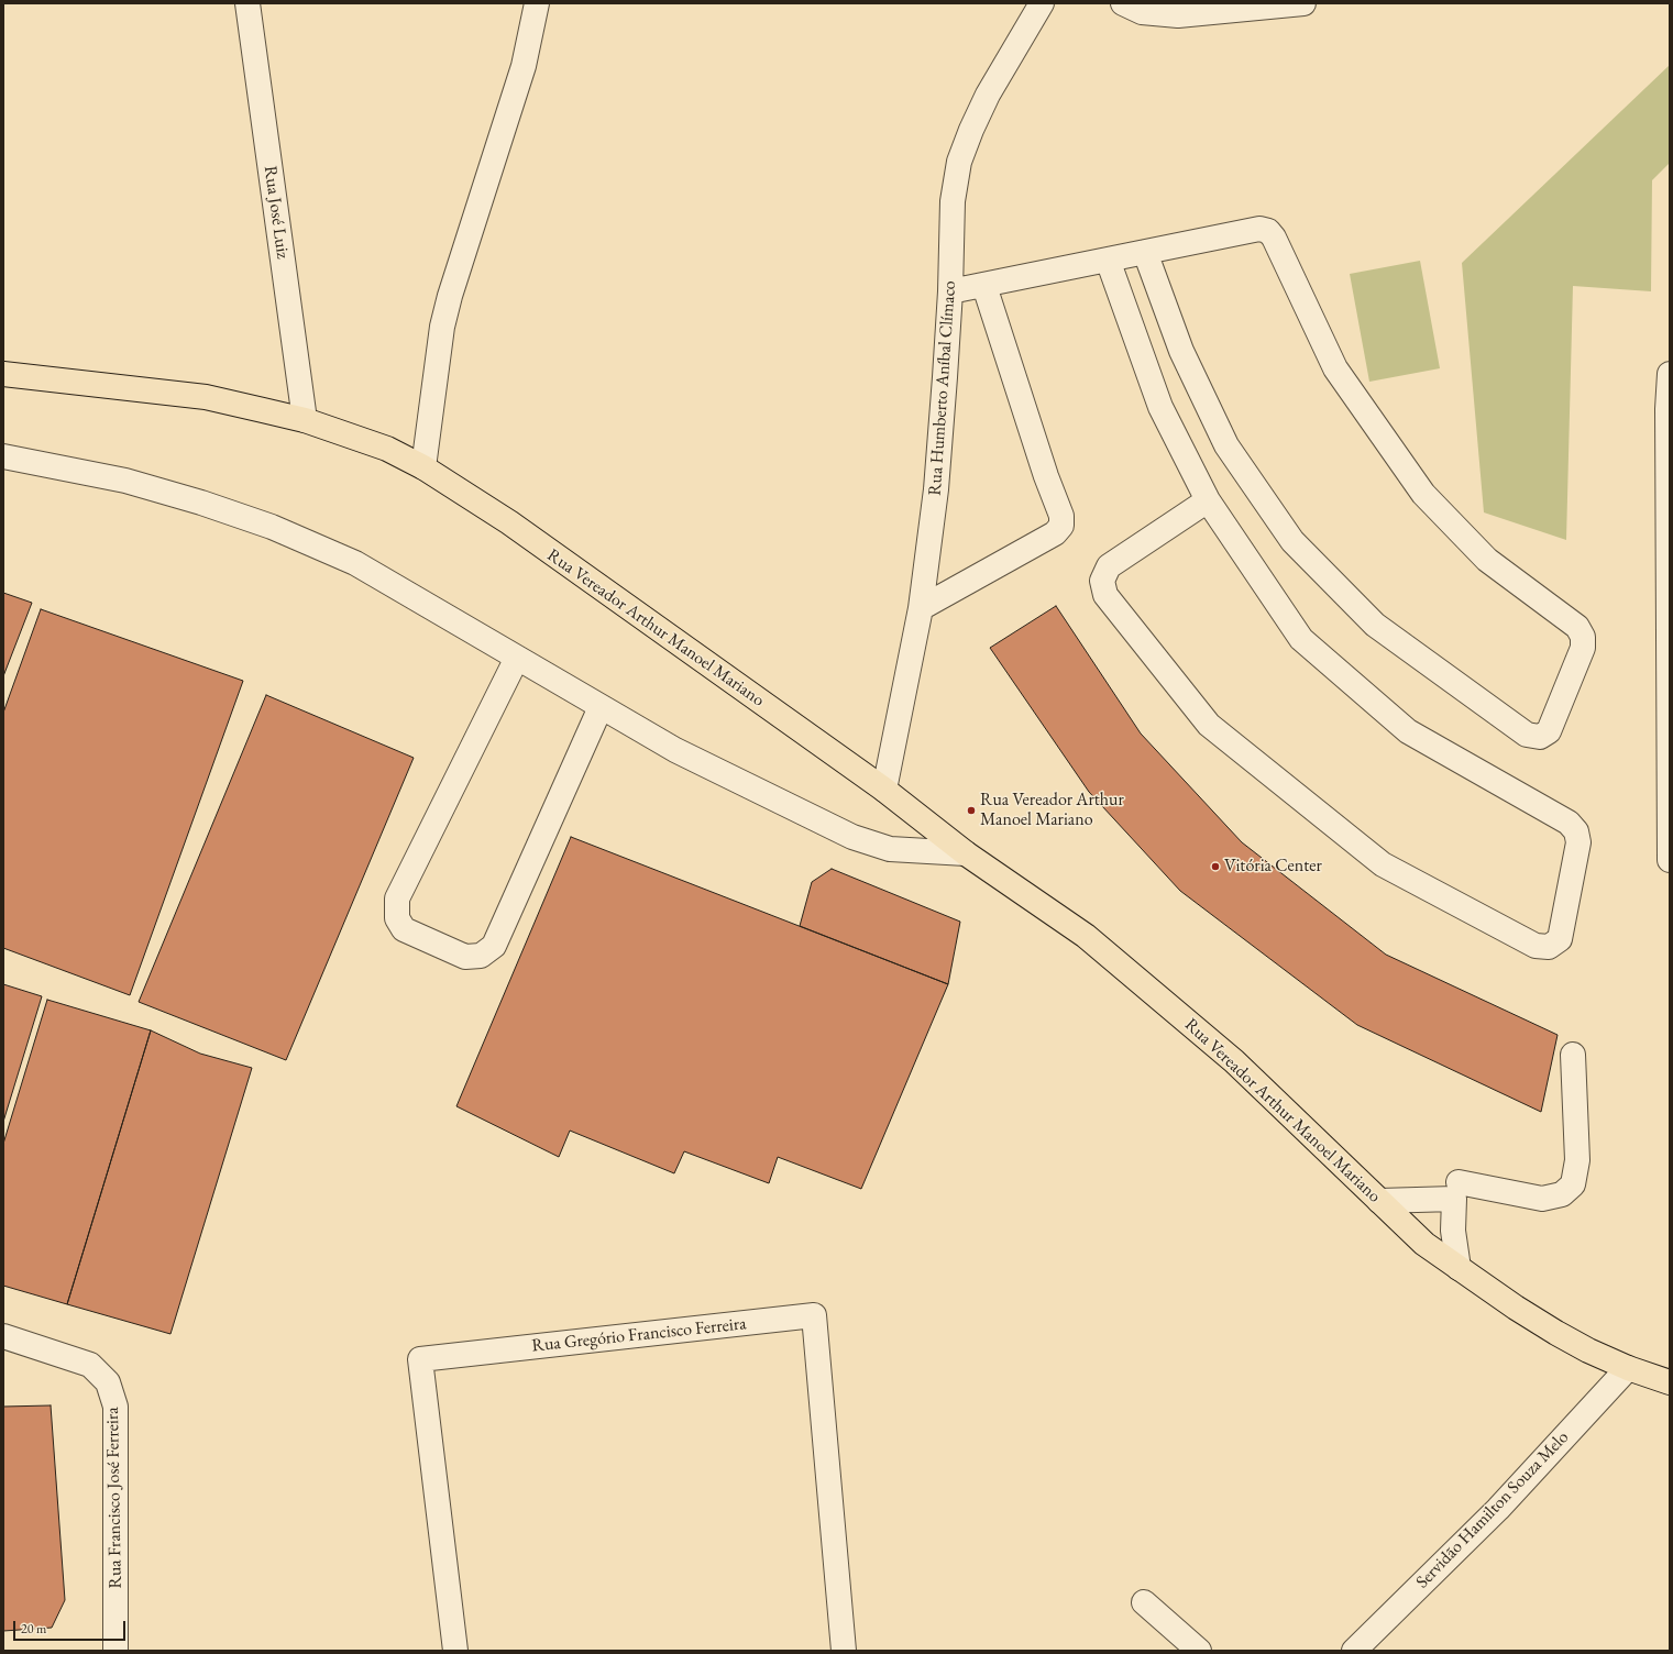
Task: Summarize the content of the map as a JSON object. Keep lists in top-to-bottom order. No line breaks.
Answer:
{"streets":{"main road":["Rua Vereador Arthur Manoel Mariano"],"street":["Rua José Luiz","Rua Humberto Aníbal Clímaco","Rua Gregório Francisco Ferreira","Rua Francisco José Ferreira","Servidão Hamilton Souza Melo"]},"crossings":[["Rua José Luiz","Rua Vereador Arthur Manoel Mariano"],["Rua Humberto Aníbal Clímaco","Rua Vereador Arthur Manoel Mariano"],["Rua Vereador Arthur Manoel Mariano","Servidão Hamilton Souza Melo"]],"places":["Rua Vereador Arthur Manoel Mariano","Vitória Center"],"scale_bar":"20 m"}
